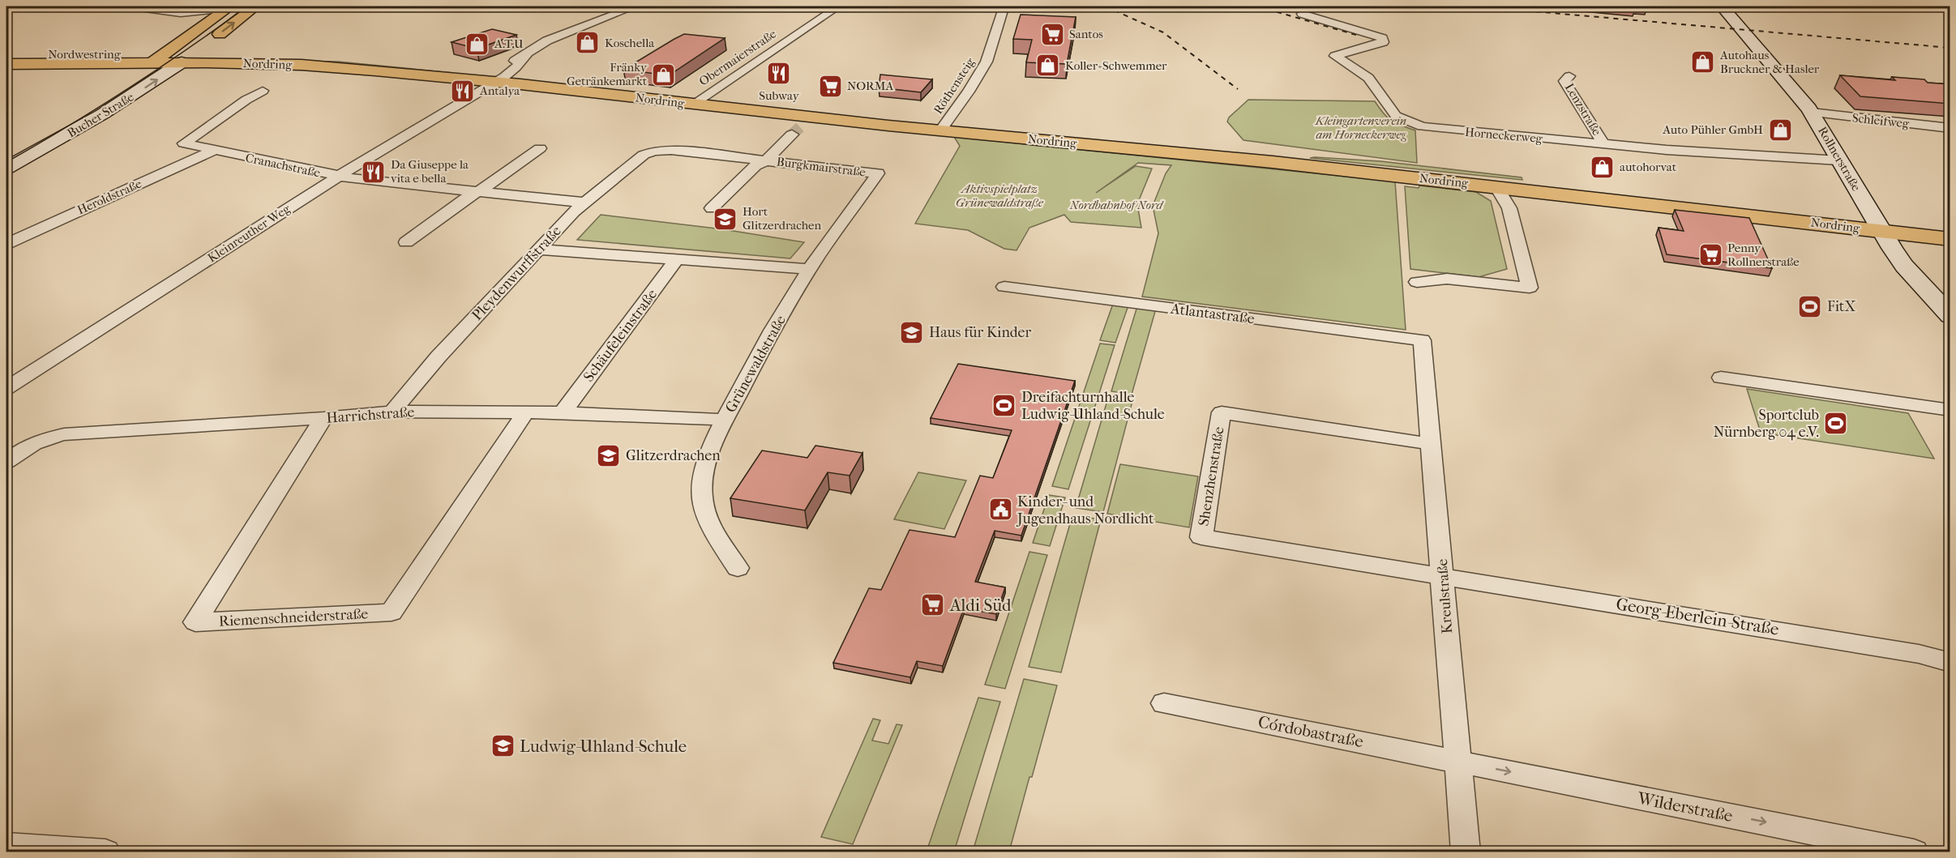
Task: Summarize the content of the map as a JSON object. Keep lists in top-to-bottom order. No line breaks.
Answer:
{"streets":{"main road":["Nordwestring","Nordring"],"street":["Obermaierstraße","Röthensteig","Lenzstraße","Bucher Straße","Schleifweg","Horneckerweg","Rollnerstraße","Cranachstraße","Burgkmairstraße","Heroldstraße","Kleinreuther Weg","Pleydenwurffstraße","Atlantastraße","Schäufeleinstraße","Grünewaldstraße","Harrichstraße","Shenzhenstraße","Kreulstraße","Georg-Eberlein-Straße","Riemenschneiderstraße","Córdobastraße","Wilderstraße"]},"crossings":[["Nordwestring","Nordring"],["Nordwestring","Bucher Straße"],["Obermaierstraße","Nordring"],["Nordring","Röthensteig"],["Nordring","Bucher Straße"],["Nordring","Rollnerstraße"],["Nordring","Burgkmairstraße"],["Nordring","Kleinreuther Weg"],["Lenzstraße","Horneckerweg"],["Schleifweg","Rollnerstraße"],["Horneckerweg","Rollnerstraße"],["Cranachstraße","Heroldstraße"],["Cranachstraße","Kleinreuther Weg"],["Cranachstraße","Pleydenwurffstraße"],["Burgkmairstraße","Pleydenwurffstraße"],["Burgkmairstraße","Grünewaldstraße"],["Pleydenwurffstraße","Harrichstraße"],["Atlantastraße","Kreulstraße"],["Schäufeleinstraße","Harrichstraße"],["Grünewaldstraße","Harrichstraße"],["Harrichstraße","Riemenschneiderstraße"],["Shenzhenstraße","Kreulstraße"],["Shenzhenstraße","Georg-Eberlein-Straße"],["Kreulstraße","Georg-Eberlein-Straße"],["Kreulstraße","Córdobastraße"],["Kreulstraße","Wilderstraße"],["Córdobastraße","Wilderstraße"]],"one_way":["Wilderstraße"],"parks":["Kleingartenverein am Horneckerweg","Aktivspielplatz Grünewaldstraße","Nordbahnhof Nord"],"places":{"supermarket":["Santos","NORMA","Penny Rollnerstraße","Aldi Süd"],"shop":["Koschella","A.T.U","Autohaus Bruckner & Hasler","Koller+Schwemmer","Fränky Getränkemarkt","Auto Pühler GmbH","autohorvat"],"restaurant":["Subway","Antalya","Da Giuseppe la vita e bella"],"school or university":["Hort Glitzerdrachen","Haus für Kinder","Glitzerdrachen","Ludwig-Uhland-Schule"],"sports":["FitX","Dreifachturnhalle Ludwig-Uhland-Schule","Sportclub Nürnberg 04 e.V."],"public building":["Kinder- und Jugendhaus Nordlicht"]}}
